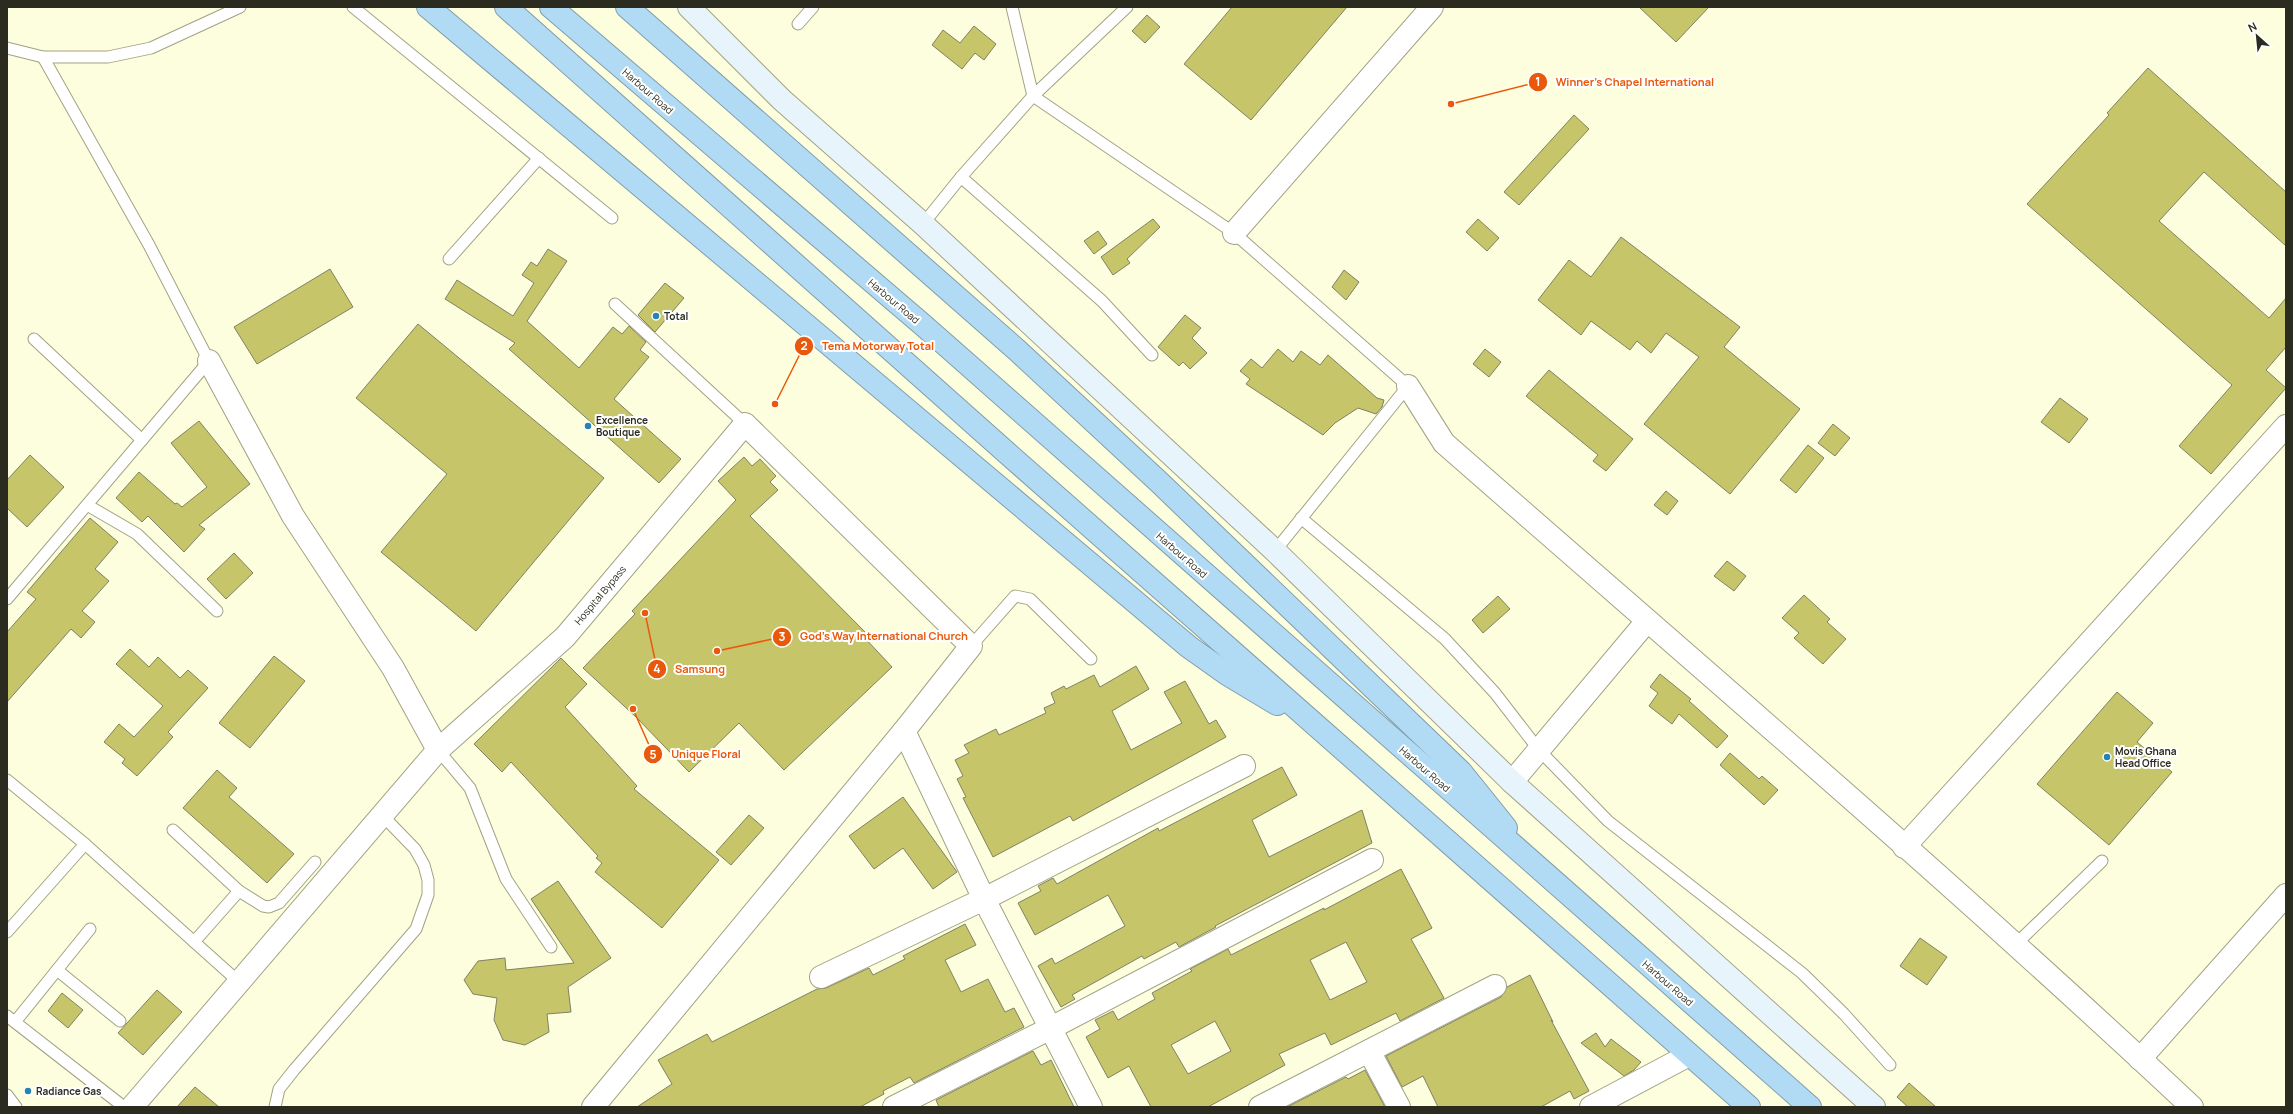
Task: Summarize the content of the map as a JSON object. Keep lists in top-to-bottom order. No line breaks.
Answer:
{"streets":{"highway":["Harbour Road"],"street":["Hospital Bypass"]},"places":["Winner's Chapel International","Total","Tema Motorway Total","Excellence Boutique","Samsung","God's Way International Church","Unique Floral","Movis Ghana Head Office","Radiance Gas"],"north":"top left"}
